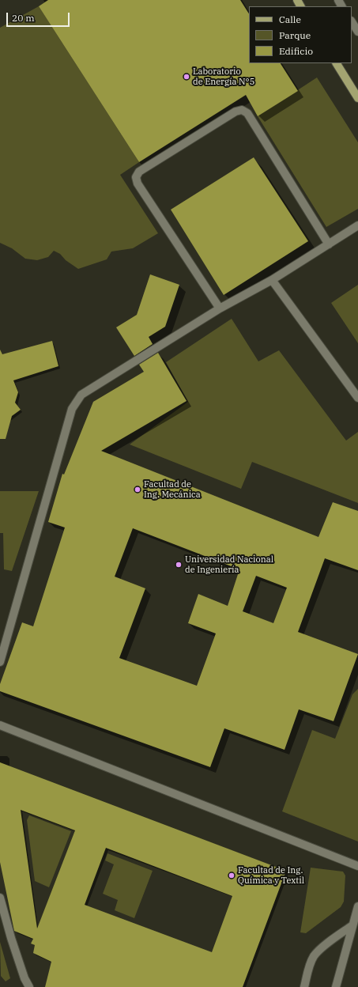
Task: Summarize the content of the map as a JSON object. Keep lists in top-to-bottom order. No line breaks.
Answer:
{"places":["Laboratorio de Energía N°5","Facultad de Ing. Mecánica","Universidad Nacional de Ingeniería","Facultad de Ing. Química y Textil"],"legend":["Calle","Parque","Edificio"],"scale_bar":"20 m"}
